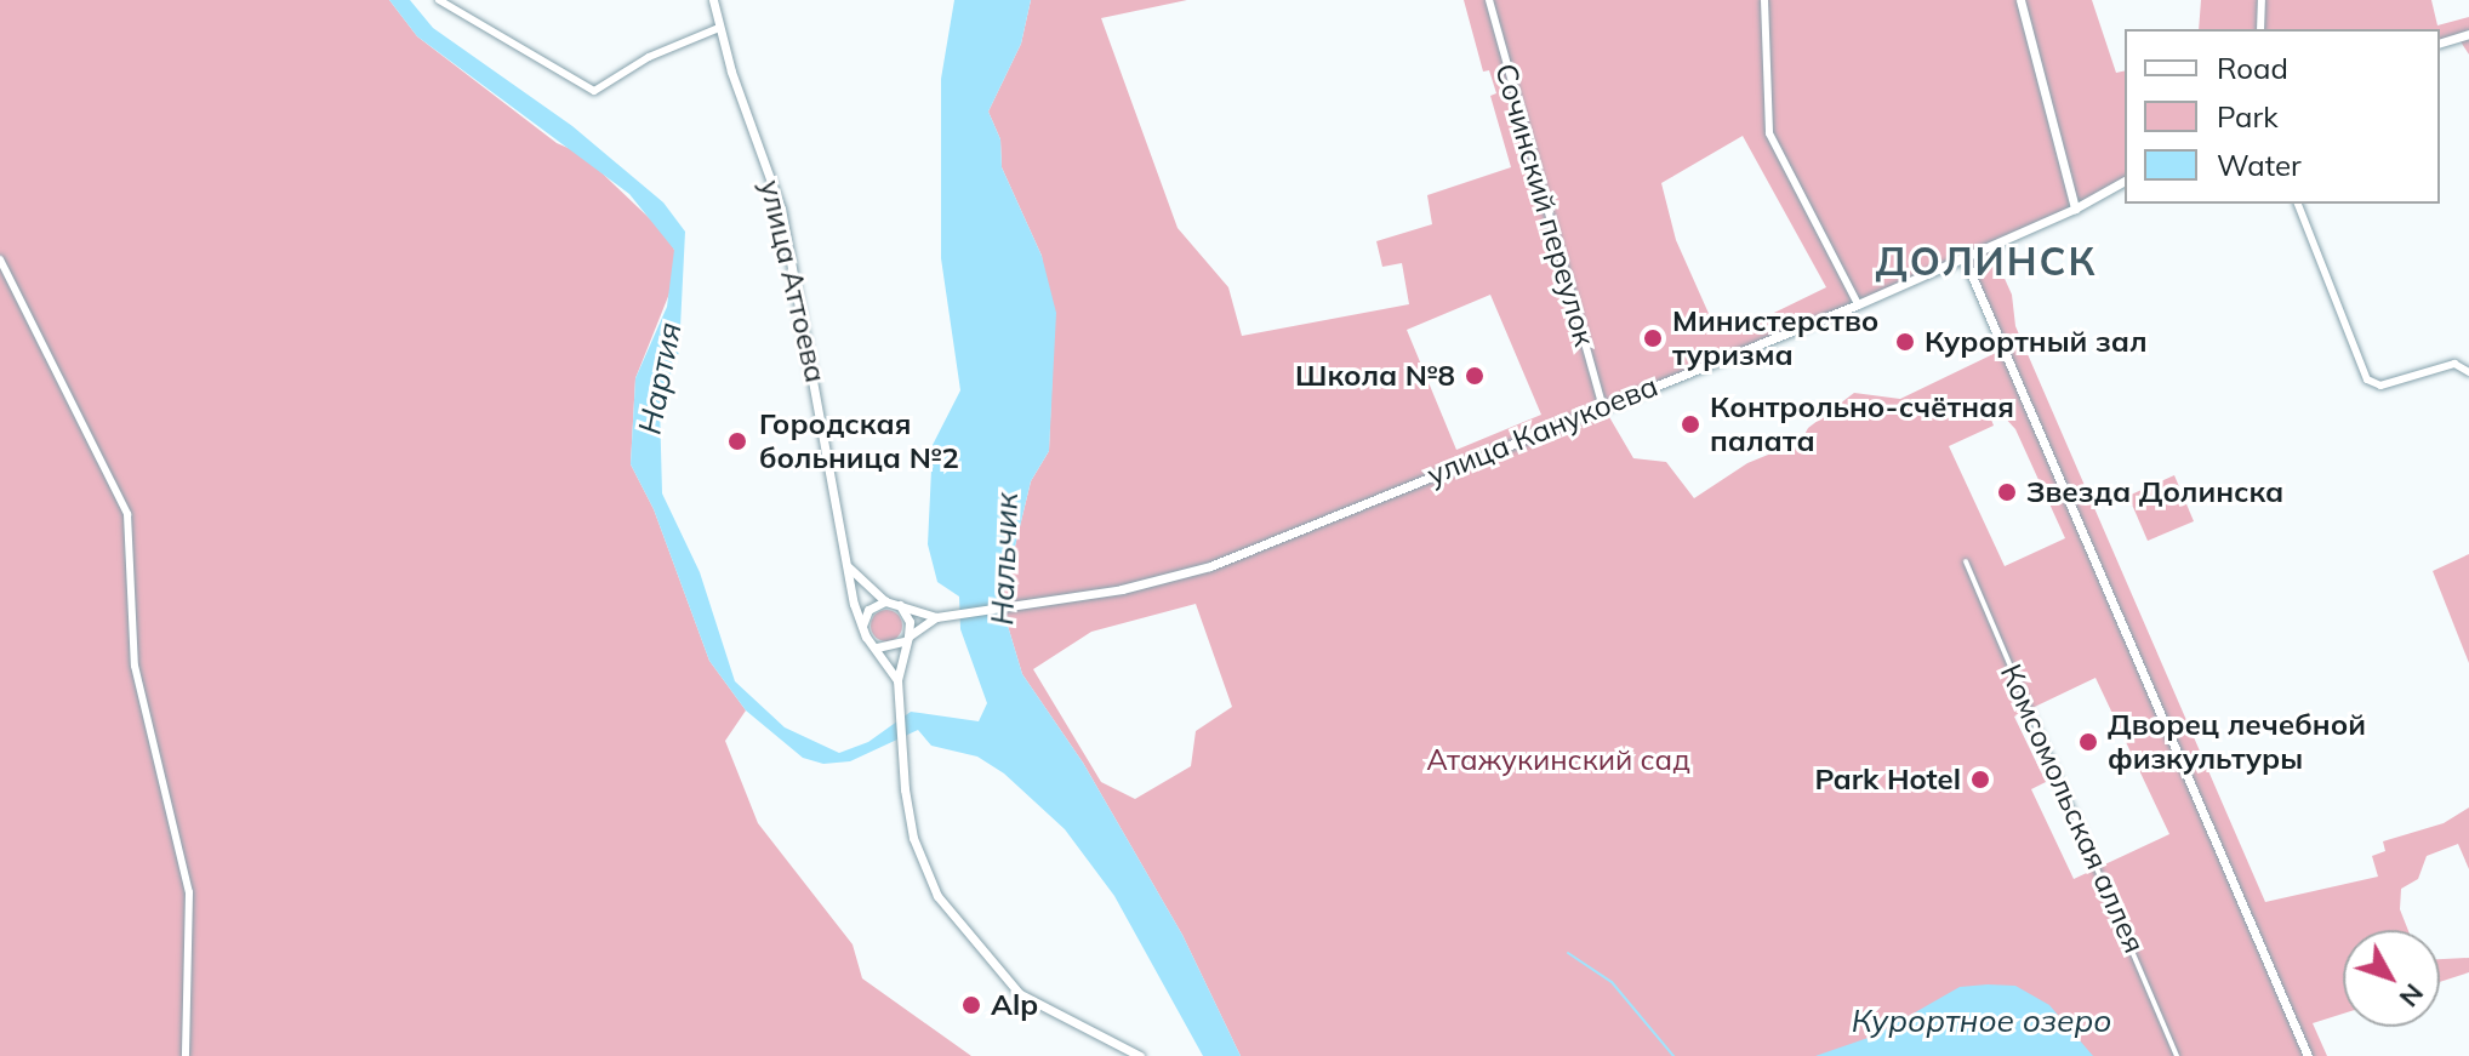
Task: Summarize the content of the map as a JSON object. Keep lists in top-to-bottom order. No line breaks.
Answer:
{"streets":{"street":["Сочинский переулок","улица Аттоева","улица Канукоева","Комсомольская аллея"]},"crossings":[["Сочинский переулок","улица Канукоева"]],"districts":["ДОЛИНСК"],"water":["Нартия","Нальчик","Курортное озеро"],"parks":["Атажукинский сад"],"places":["Министерство туризма","Курортный зал","Школа №8","Контрольно-счётная палата","Городская больница №2","Звезда Долинска","Дворец лечебной физкультуры","Park Hotel","Alp"],"legend":["Road","Park","Water"],"north":"bottom right"}
